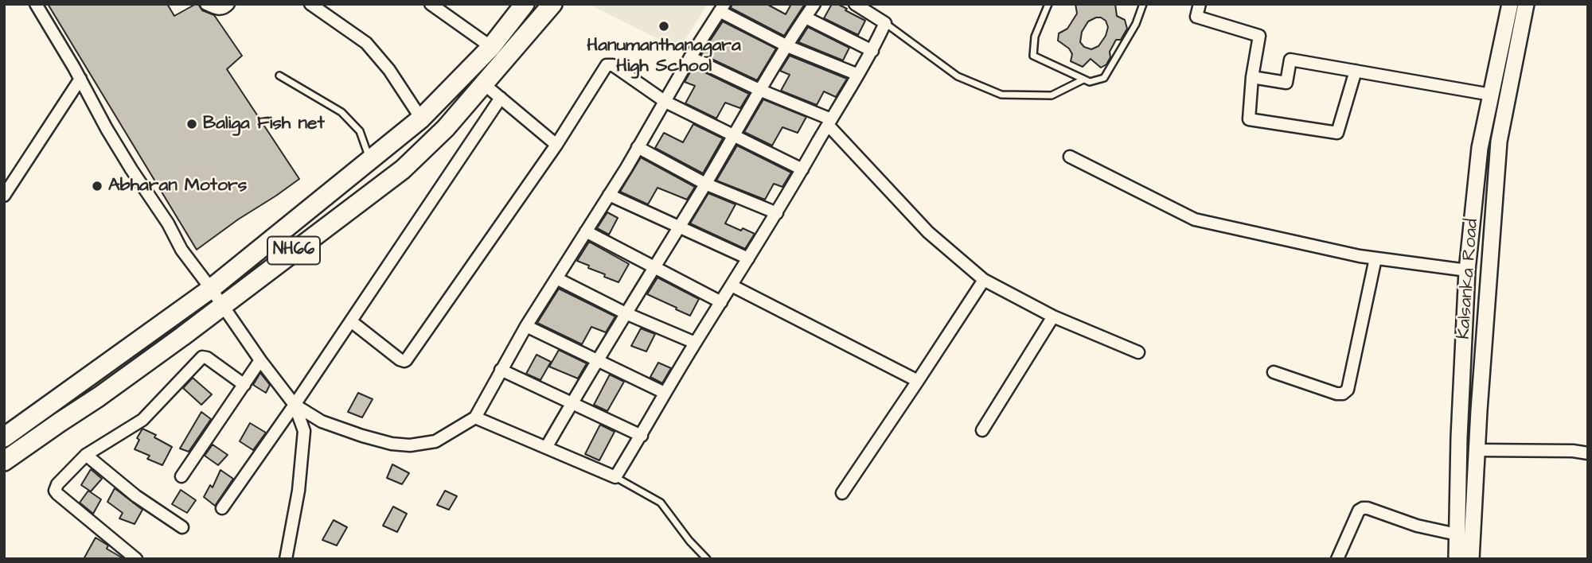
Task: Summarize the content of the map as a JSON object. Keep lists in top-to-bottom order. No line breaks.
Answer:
{"streets":{"highway":["NH66"],"main road":["Kalsanka Road"]},"places":["Hanumanthanagara High School","Baliga Fish net","Abharan Motors"]}
